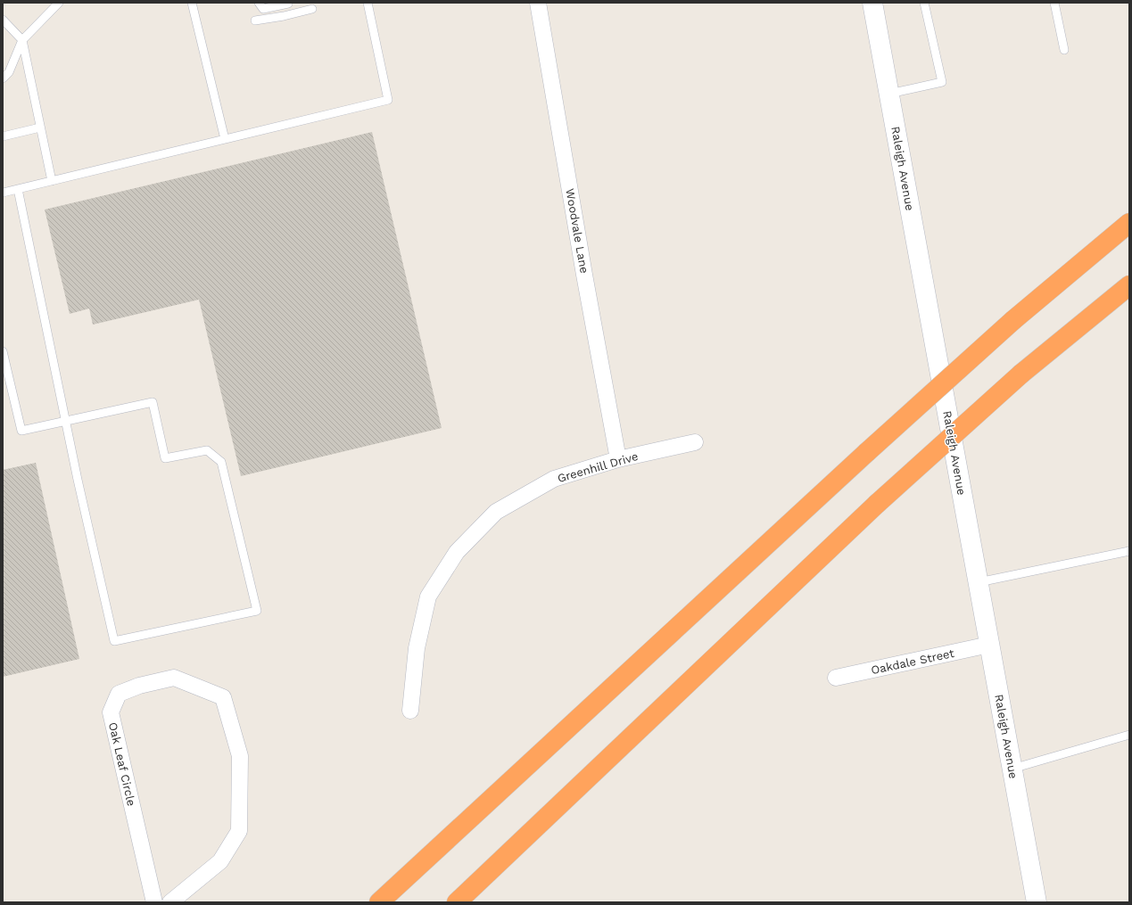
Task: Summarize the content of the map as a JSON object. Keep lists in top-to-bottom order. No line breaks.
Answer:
{"streets":{"street":["Raleigh Avenue","Woodvale Lane","Greenhill Drive","Oakdale Street","Oak Leaf Circle"]},"crossings":[["Raleigh Avenue","Oakdale Street"],["Woodvale Lane","Greenhill Drive"]]}
